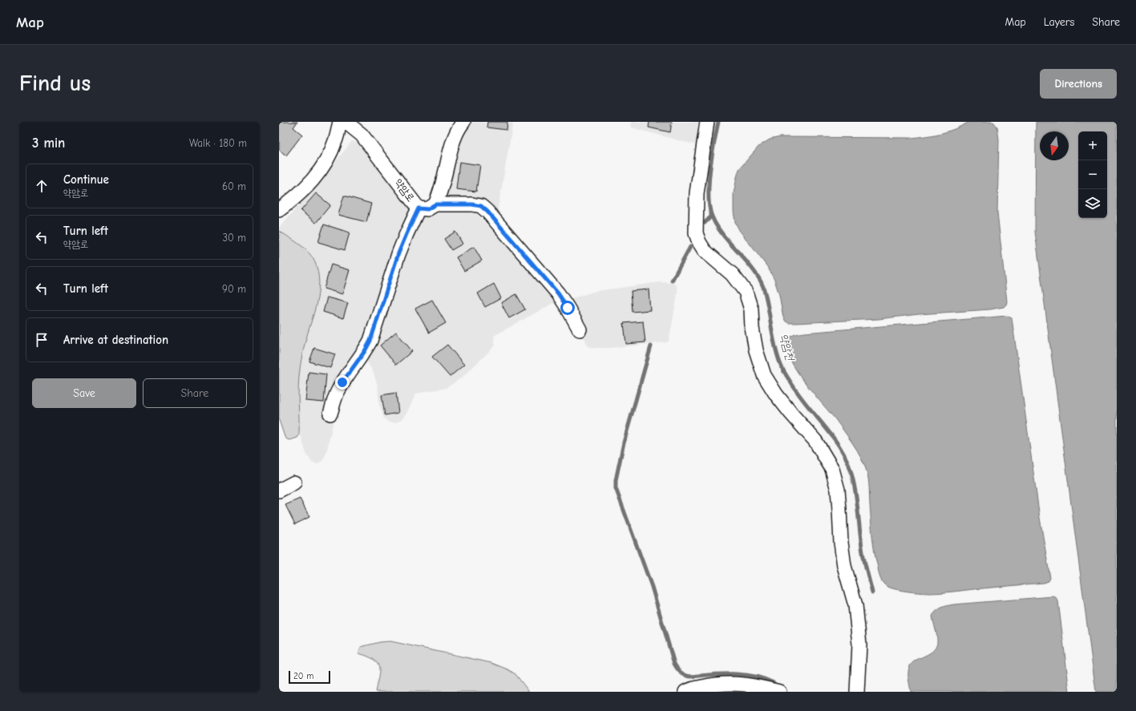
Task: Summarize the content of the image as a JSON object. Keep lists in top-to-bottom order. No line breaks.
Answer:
{"streets":{"street":["약암로"]},"water":["약암천"],"scale_bar":"20 m","north":"bottom","page":{"header":"Map","nav":["Map","Layers","Share"],"buttons":["Directions",["Save","Share"]],"title":"Find us","heading":["3 min","Walk · 180 m"],"map_buttons":["+","−"],"list":[["Continue","약암로","60 m"],["Turn left","약암로","30 m"],["Turn left","90 m"],"Arrive at destination"],"scale":"20 m"}}
